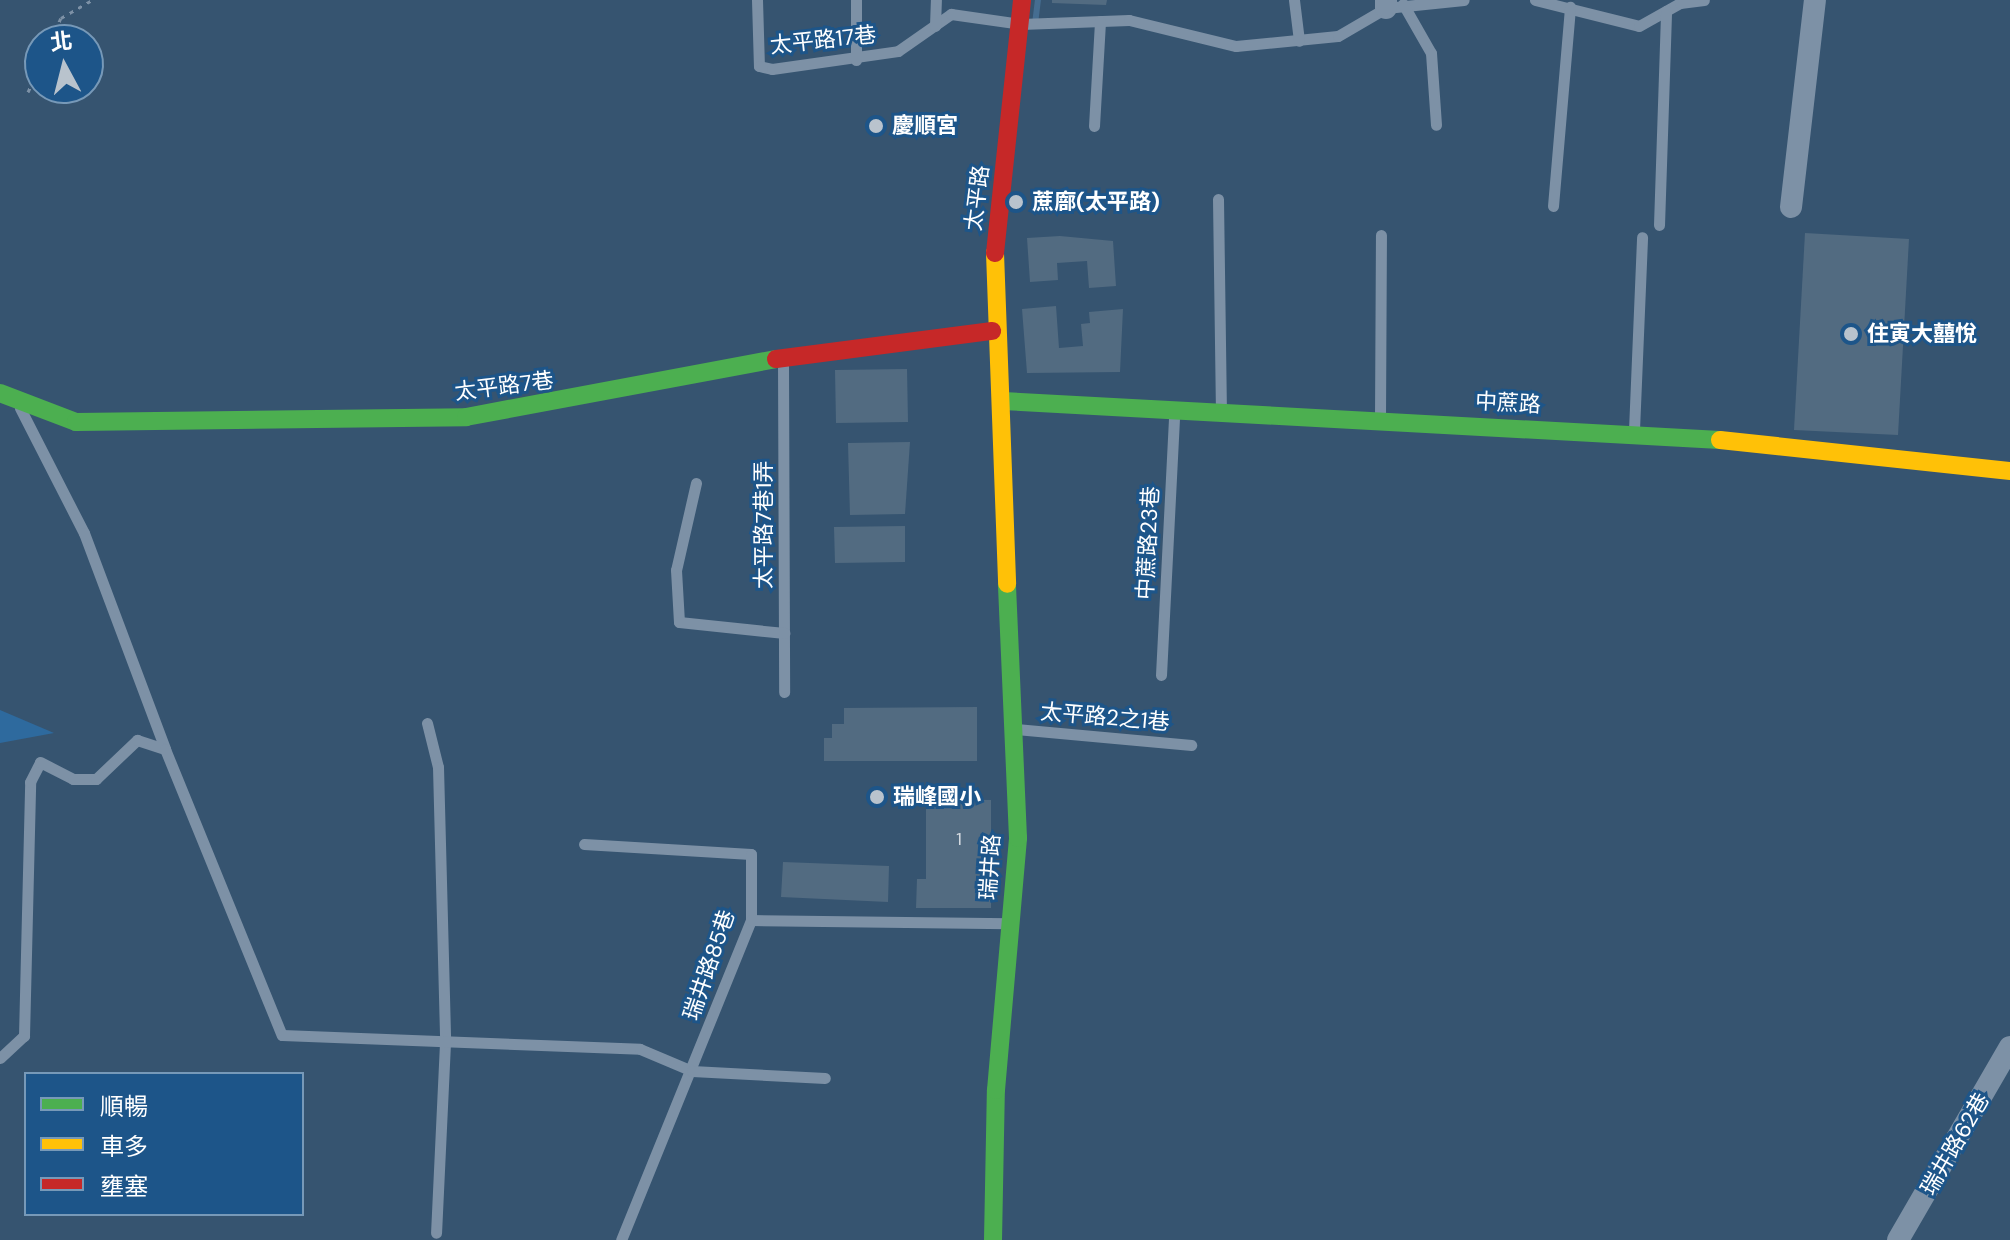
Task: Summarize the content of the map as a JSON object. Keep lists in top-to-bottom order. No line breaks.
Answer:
{"streets":{"street":["太平路","太平路7巷","中蔗路","瑞井路","瑞井路62巷"],"lane":["太平路17巷","太平路7巷1弄","中蔗路23巷","太平路2之1巷","瑞井路85巷"]},"crossings":[["太平路17巷","太平路"],["太平路","太平路7巷"],["太平路","中蔗路"],["太平路","瑞井路"],["太平路7巷","太平路7巷1弄"],["中蔗路","中蔗路23巷"],["中蔗路","瑞井路"],["太平路2之1巷","瑞井路"]],"places":["慶順宮","蔗廍(太平路)","住寅大囍悅","瑞峰國小"],"house_numbers":["1"],"legend":["順暢","車多","壅塞"],"north":"top"}
